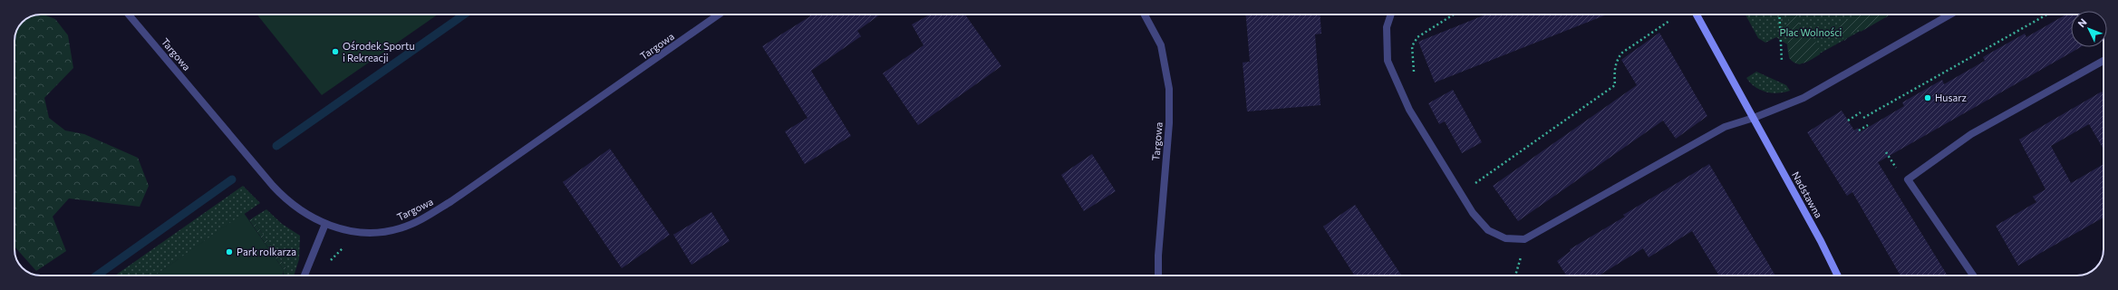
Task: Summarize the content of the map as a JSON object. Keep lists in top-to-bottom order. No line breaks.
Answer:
{"streets":{"street":["Targowa","Nadstawna"]},"parks":["Plac Wolności"],"places":["Ośrodek Sportu i Rekreacji","Husarz","Park rolkarza"],"north":"top left"}
